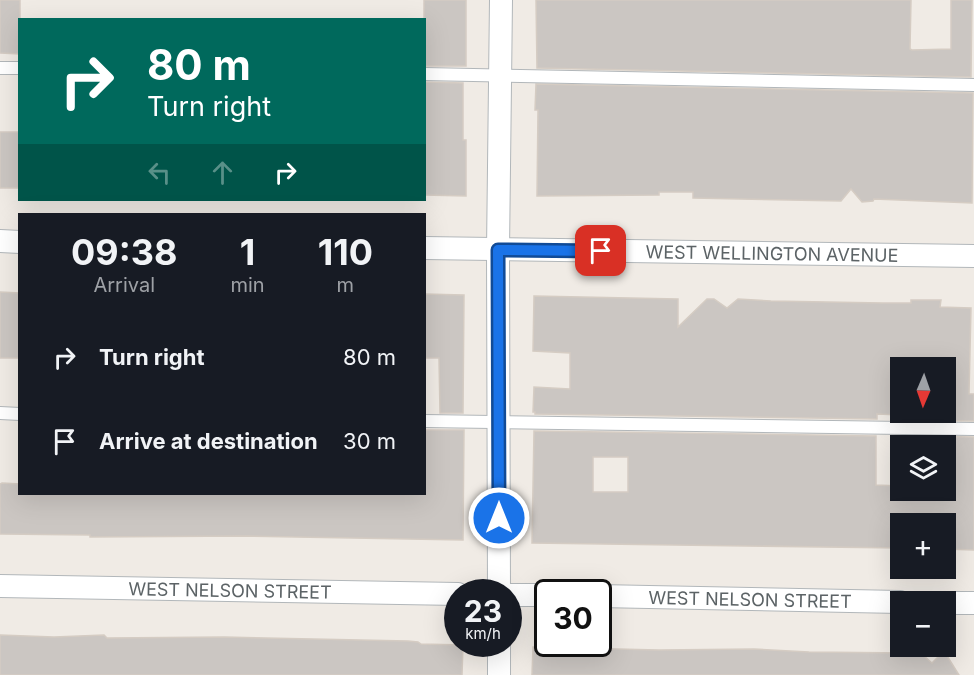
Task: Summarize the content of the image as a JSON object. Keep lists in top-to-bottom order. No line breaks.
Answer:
{"streets":{"street":["WEST WELLINGTON AVENUE","WEST NELSON STREET"]},"north":"bottom","page":{"turn":["80 m","Turn right"],"eta":["09:38","Arrival","1","min","110","m"],"list":[{"name":"Turn right","value":"80 m"},{"name":"Arrive at destination","value":"30 m"}],"map_buttons":["+","−"],"speed":"23 km/h","limit":"30"}}
